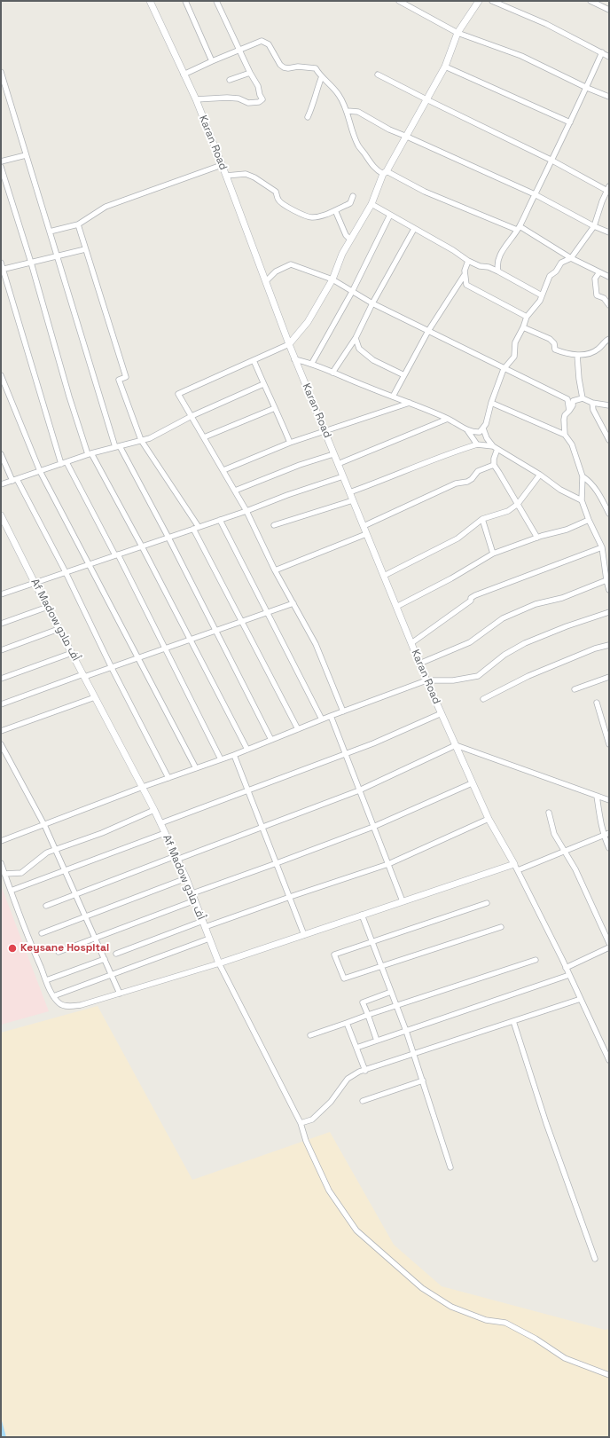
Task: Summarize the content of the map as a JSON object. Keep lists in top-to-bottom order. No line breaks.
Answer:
{"streets":{"street":["Karan Road","Af Madow أف مادو"]},"places":["Keysane Hospital"]}
